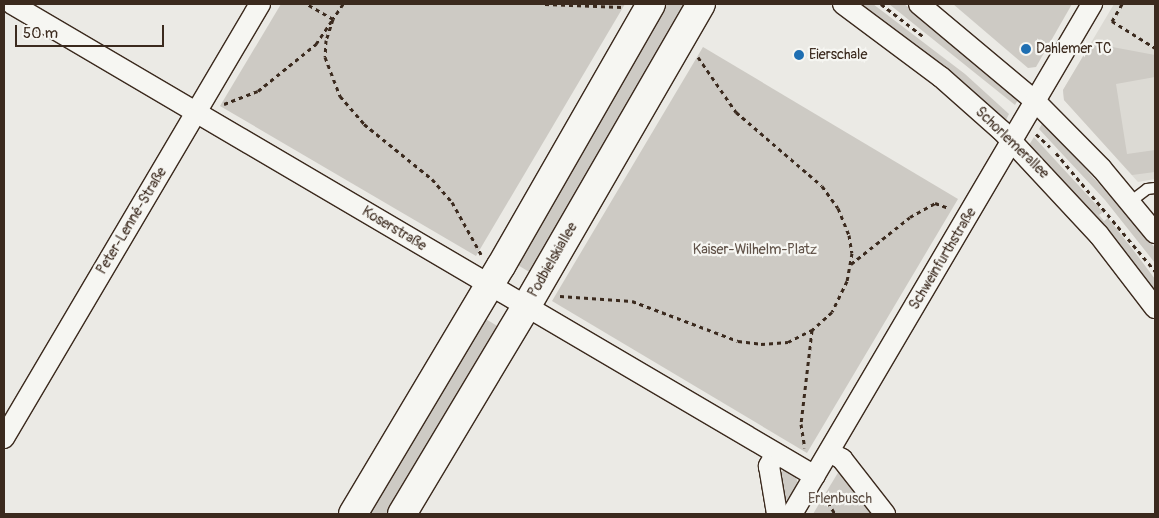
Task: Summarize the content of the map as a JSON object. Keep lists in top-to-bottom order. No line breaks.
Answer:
{"streets":{"street":["Schorlemerallee","Peter-Lenné-Straße","Koserstraße","Schweinfurthstraße","Podbielskiallee"]},"crossings":[["Schorlemerallee","Schweinfurthstraße"],["Peter-Lenné-Straße","Koserstraße"],["Koserstraße","Schweinfurthstraße"],["Koserstraße","Podbielskiallee"]],"parks":["Kaiser-Wilhelm-Platz","Erlenbusch"],"places":["Dahlemer TC","Eierschale"],"scale_bar":"50 m"}
